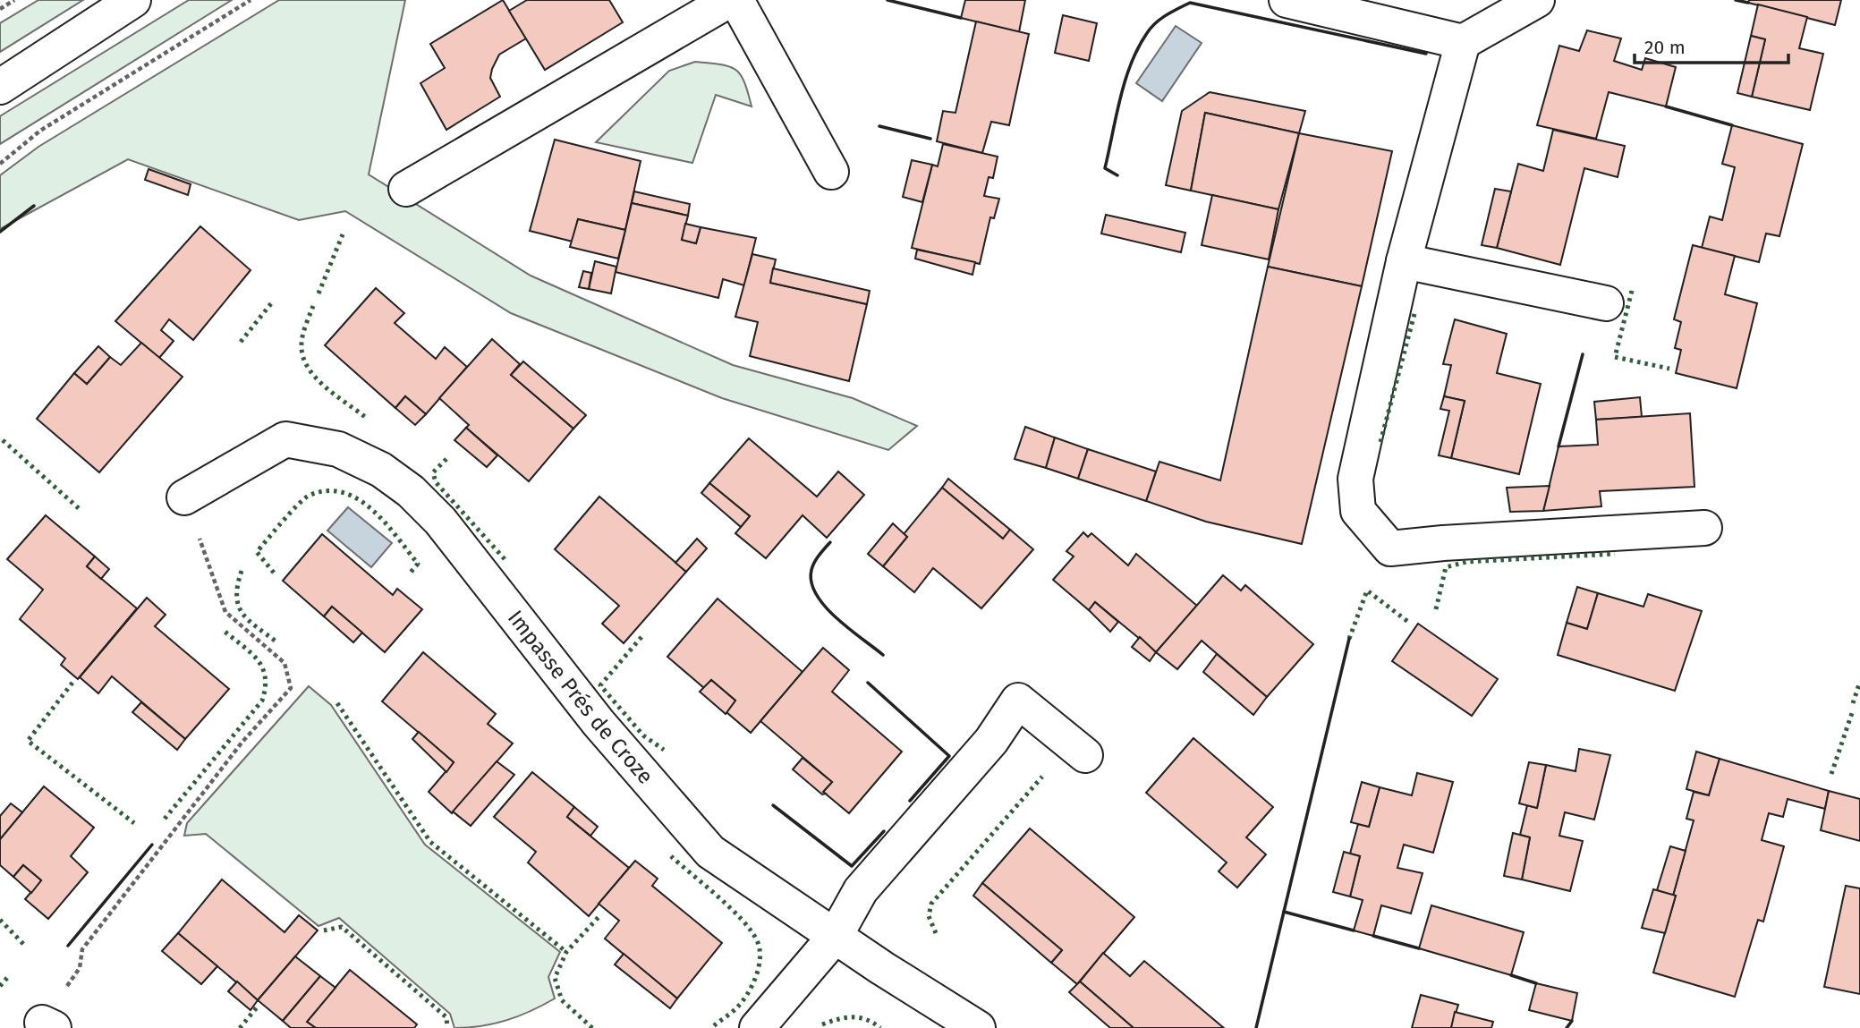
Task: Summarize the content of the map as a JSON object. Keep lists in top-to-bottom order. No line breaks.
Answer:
{"streets":{"street":["Impasse Prés de Croze"]},"scale_bar":"20 m"}
